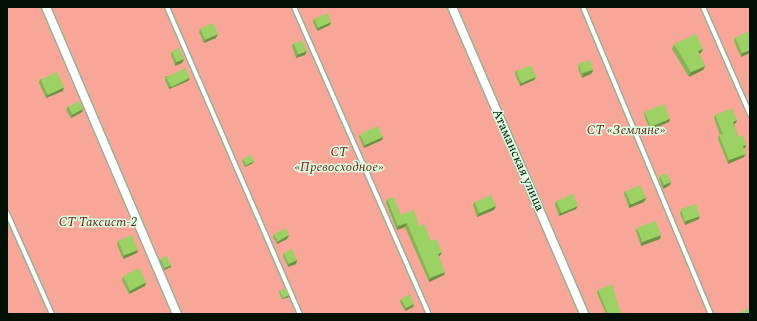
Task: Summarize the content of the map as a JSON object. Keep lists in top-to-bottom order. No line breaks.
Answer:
{"streets":{"street":["Атаманская улица"]},"parks":["СТ «Земляне»","СТ «Превосходное»","СТ Таксист-2"]}
